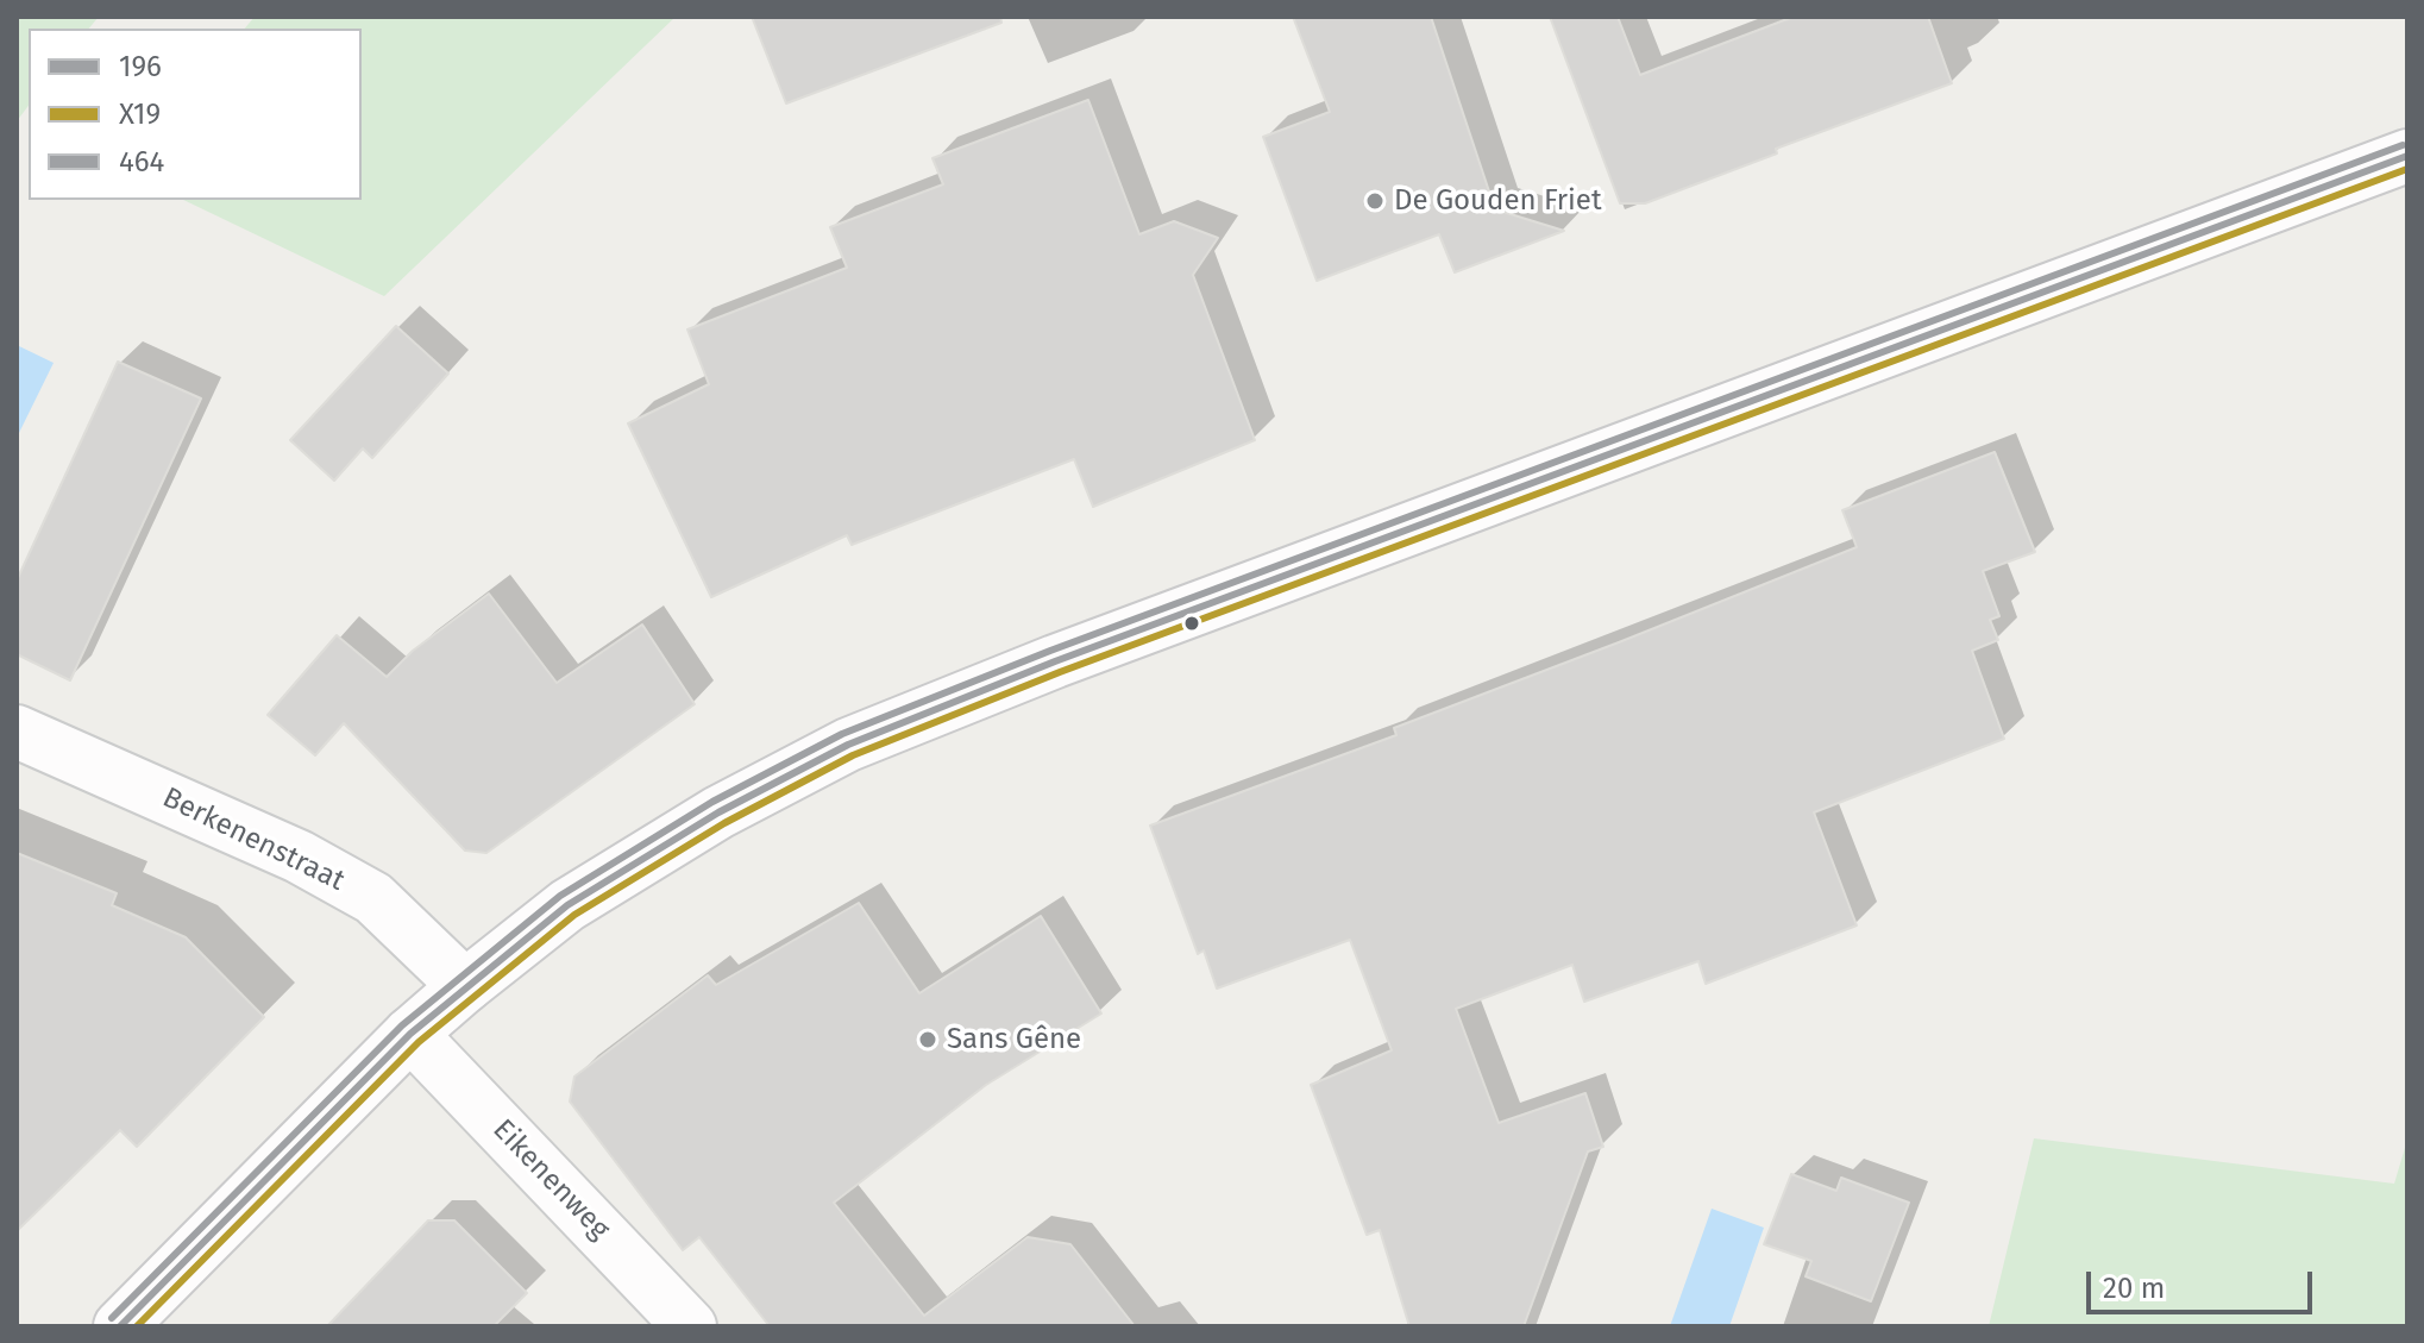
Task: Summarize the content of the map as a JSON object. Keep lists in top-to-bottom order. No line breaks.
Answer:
{"streets":{"street":["Berkenenstraat","Eikenenweg"]},"places":["De Gouden Friet","Sans Gêne"],"lines":["transit line 464","transit line 196","transit line X19"],"legend":["196","X19","464"],"scale_bar":"20 m"}
